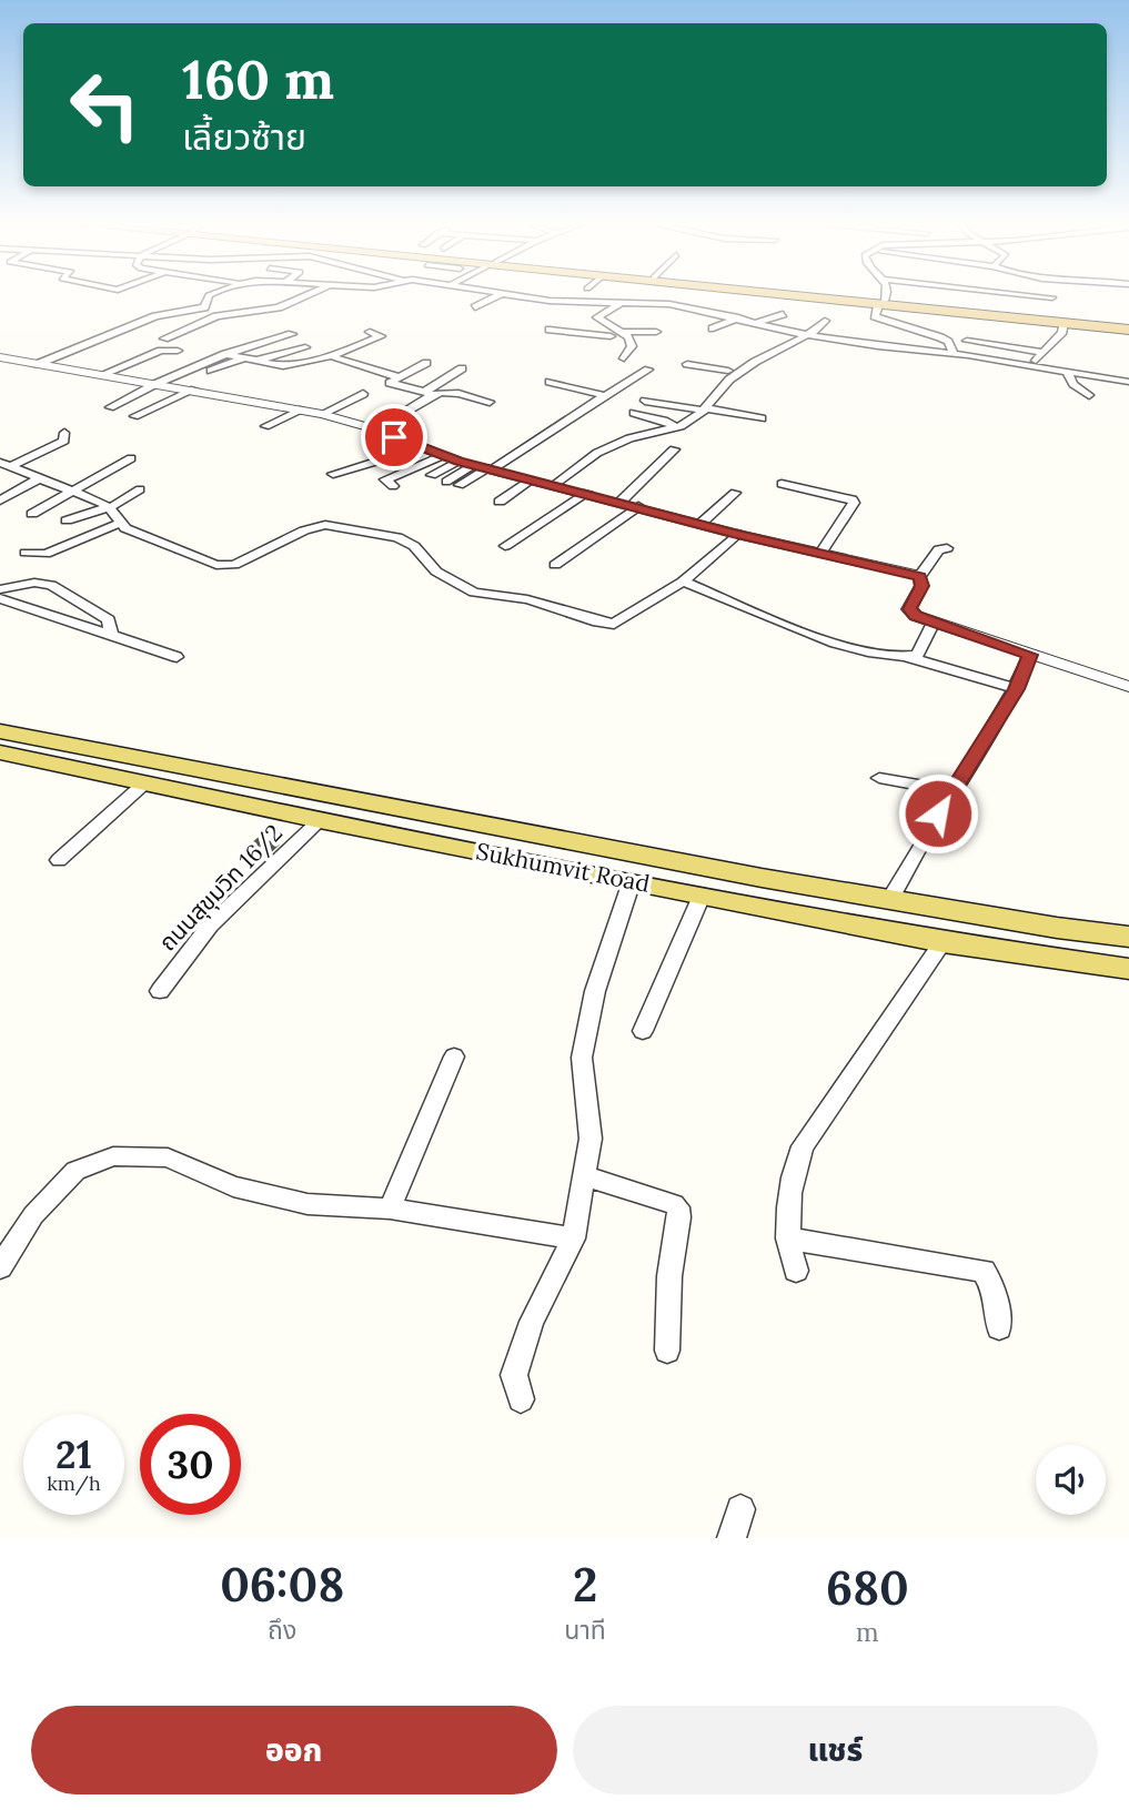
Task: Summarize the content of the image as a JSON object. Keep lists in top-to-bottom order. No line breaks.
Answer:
{"streets":{"main road":["Sukhumvit Road"],"street":["ถนนสุขุมวิท 16/2"]},"crossings":[["Sukhumvit Road","ถนนสุขุมวิท 16/2"]],"page":{"turn":["160 m","เลี้ยวซ้าย"],"speed":"21 km/h","limit":"30","eta":["06:08","ถึง","2","นาที","680","m"],"buttons":["ออก","แชร์"]}}
